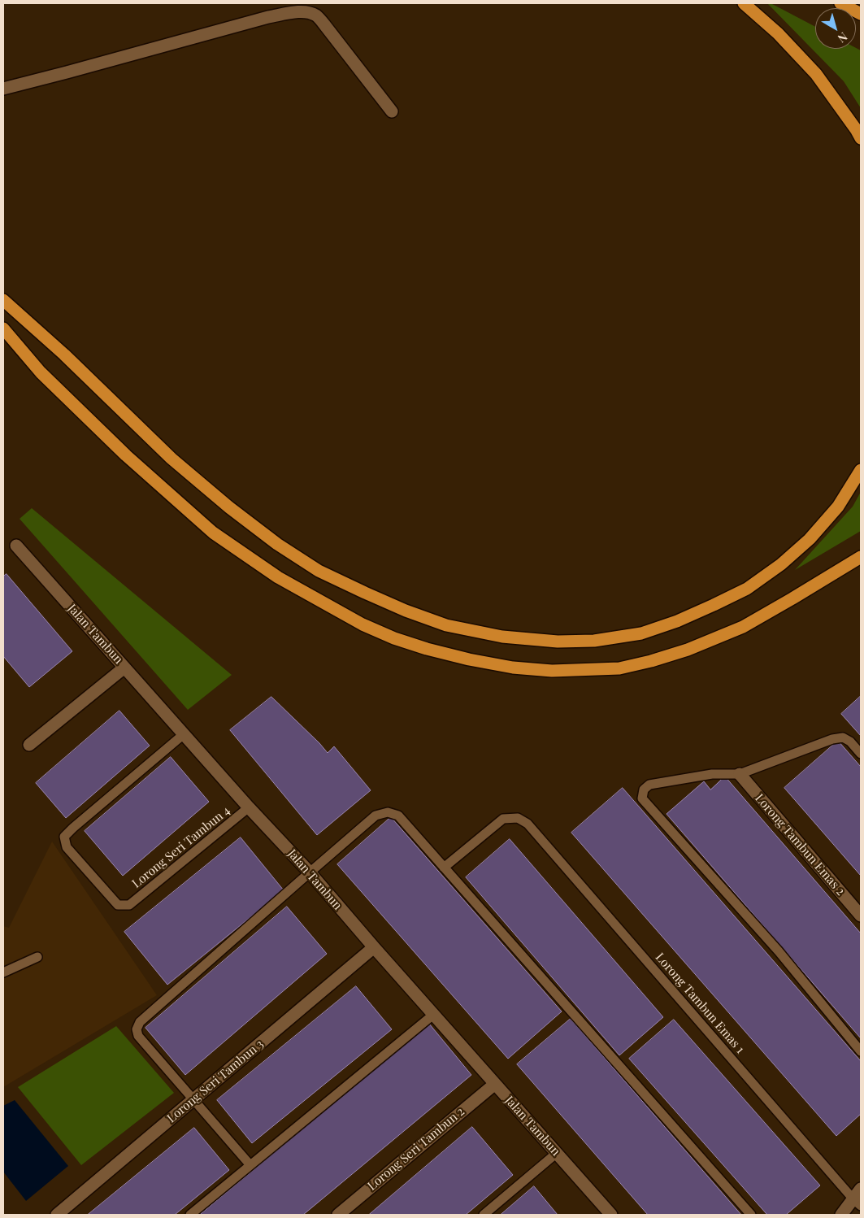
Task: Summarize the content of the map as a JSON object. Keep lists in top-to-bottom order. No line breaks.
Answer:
{"streets":{"street":["Jalan Tambun","Lorong Tambun Emas 2","Lorong Seri Tambun 3","Lorong Seri Tambun 2"],"lane":["Lorong Seri Tambun 4","Lorong Tambun Emas 1"]},"crossings":[["Jalan Tambun","Lorong Seri Tambun 4"],["Jalan Tambun","Lorong Seri Tambun 3"],["Jalan Tambun","Lorong Seri Tambun 2"]],"north":"bottom right"}
